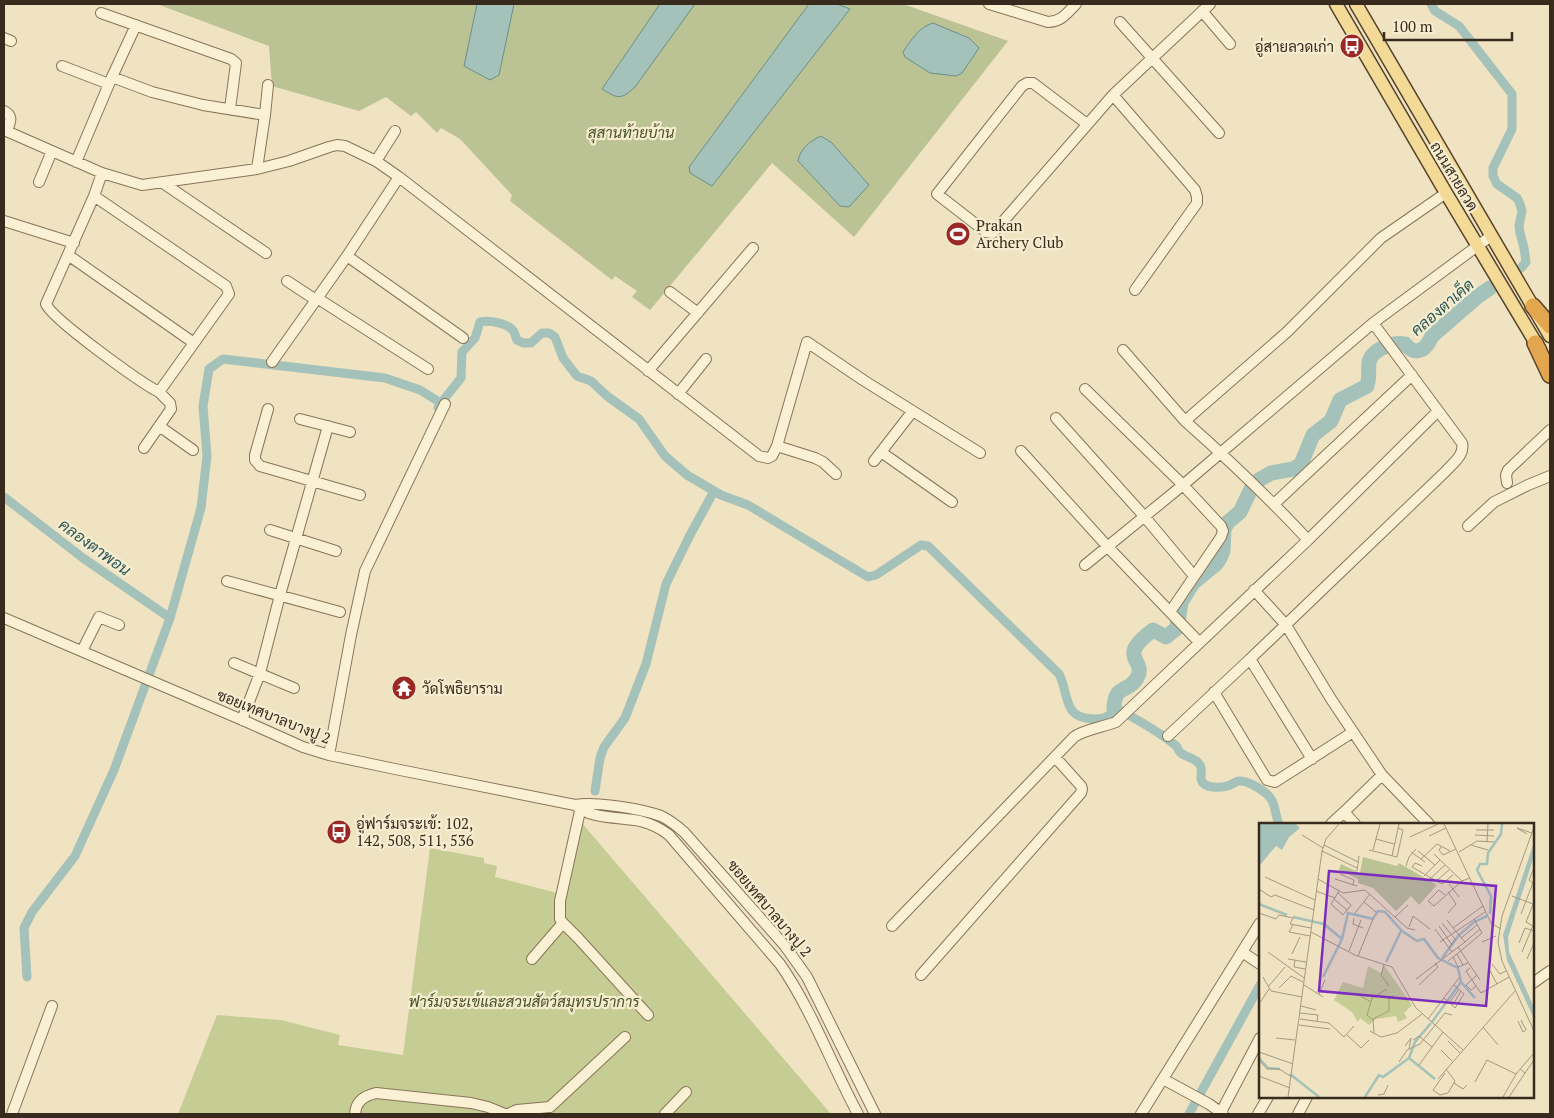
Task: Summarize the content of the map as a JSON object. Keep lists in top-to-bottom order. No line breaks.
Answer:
{"streets":{"main road":["ถนนสายลวด"],"street":["ซอยเทศบาลบางปู 2"]},"water":["คลองตาเค็ด","คลองตาพอน"],"parks":["สุสานท้ายบ้าน","ฟาร์มจระเข้และสวนสัตว์สมุทรปราการ"],"places":{"bus stop":["อู่สายลวดเก่า","อู่ฟาร์มจระเข้: 102, 142, 508, 511, 536"],"sports":["Prakan Archery Club"],"temple":["วัดโพธิยาราม"]},"scale_bar":"100 m"}
